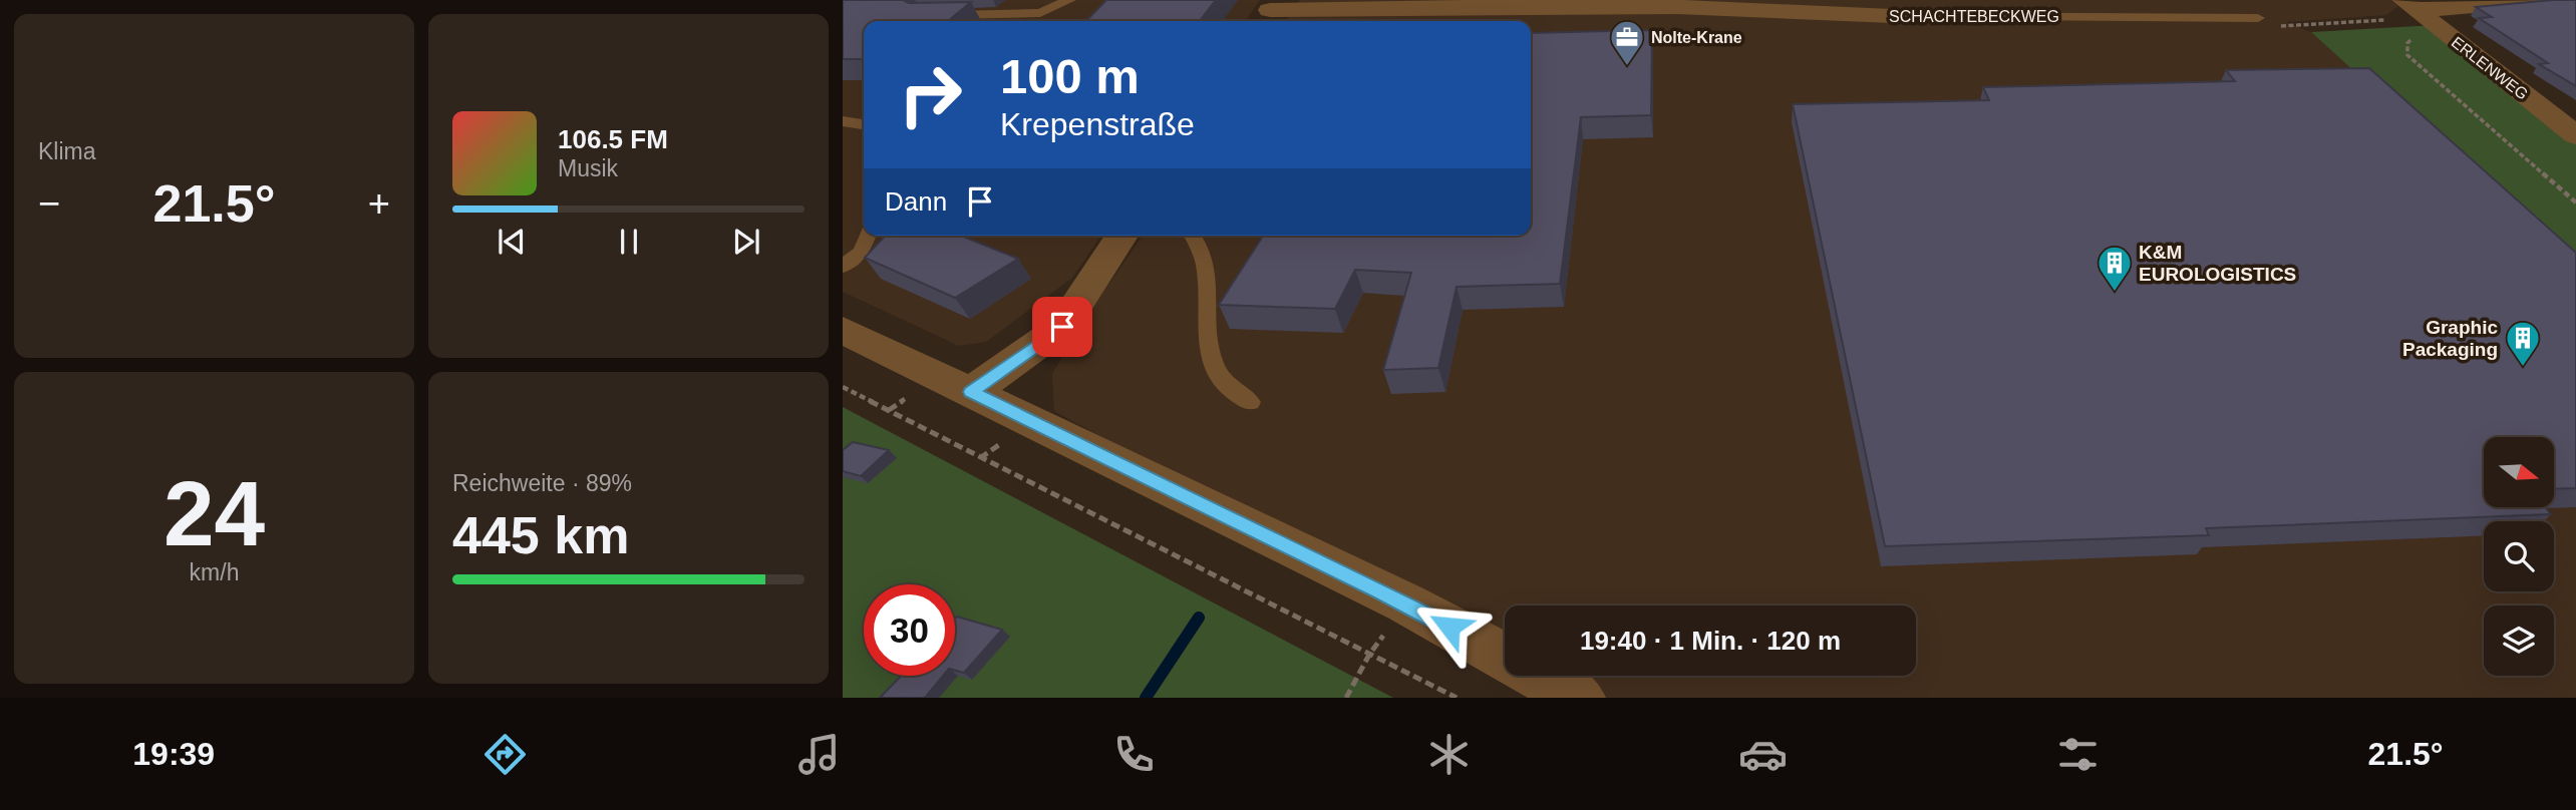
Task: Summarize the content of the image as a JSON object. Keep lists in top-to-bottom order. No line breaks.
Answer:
{"streets":{"street":["SCHACHTEBECKWEG","ERLENWEG"]},"places":{"office":["Nolte-Krane"],"building":["K&M EUROLOGISTICS","Graphic Packaging"]},"north":"right","page":{"tile":["Klima",["24","km/h"],["Reichweite · 89%","445 km"]],"turn":["100 m","Krepenstraße"],"song":["106.5 FM","Musik"],"then":"Dann","heat":["−","21.5°","+"],"limit":"30","trip":"19:40 · 1 Min. · 120 m","tabs":["19:39","21.5°"]}}
